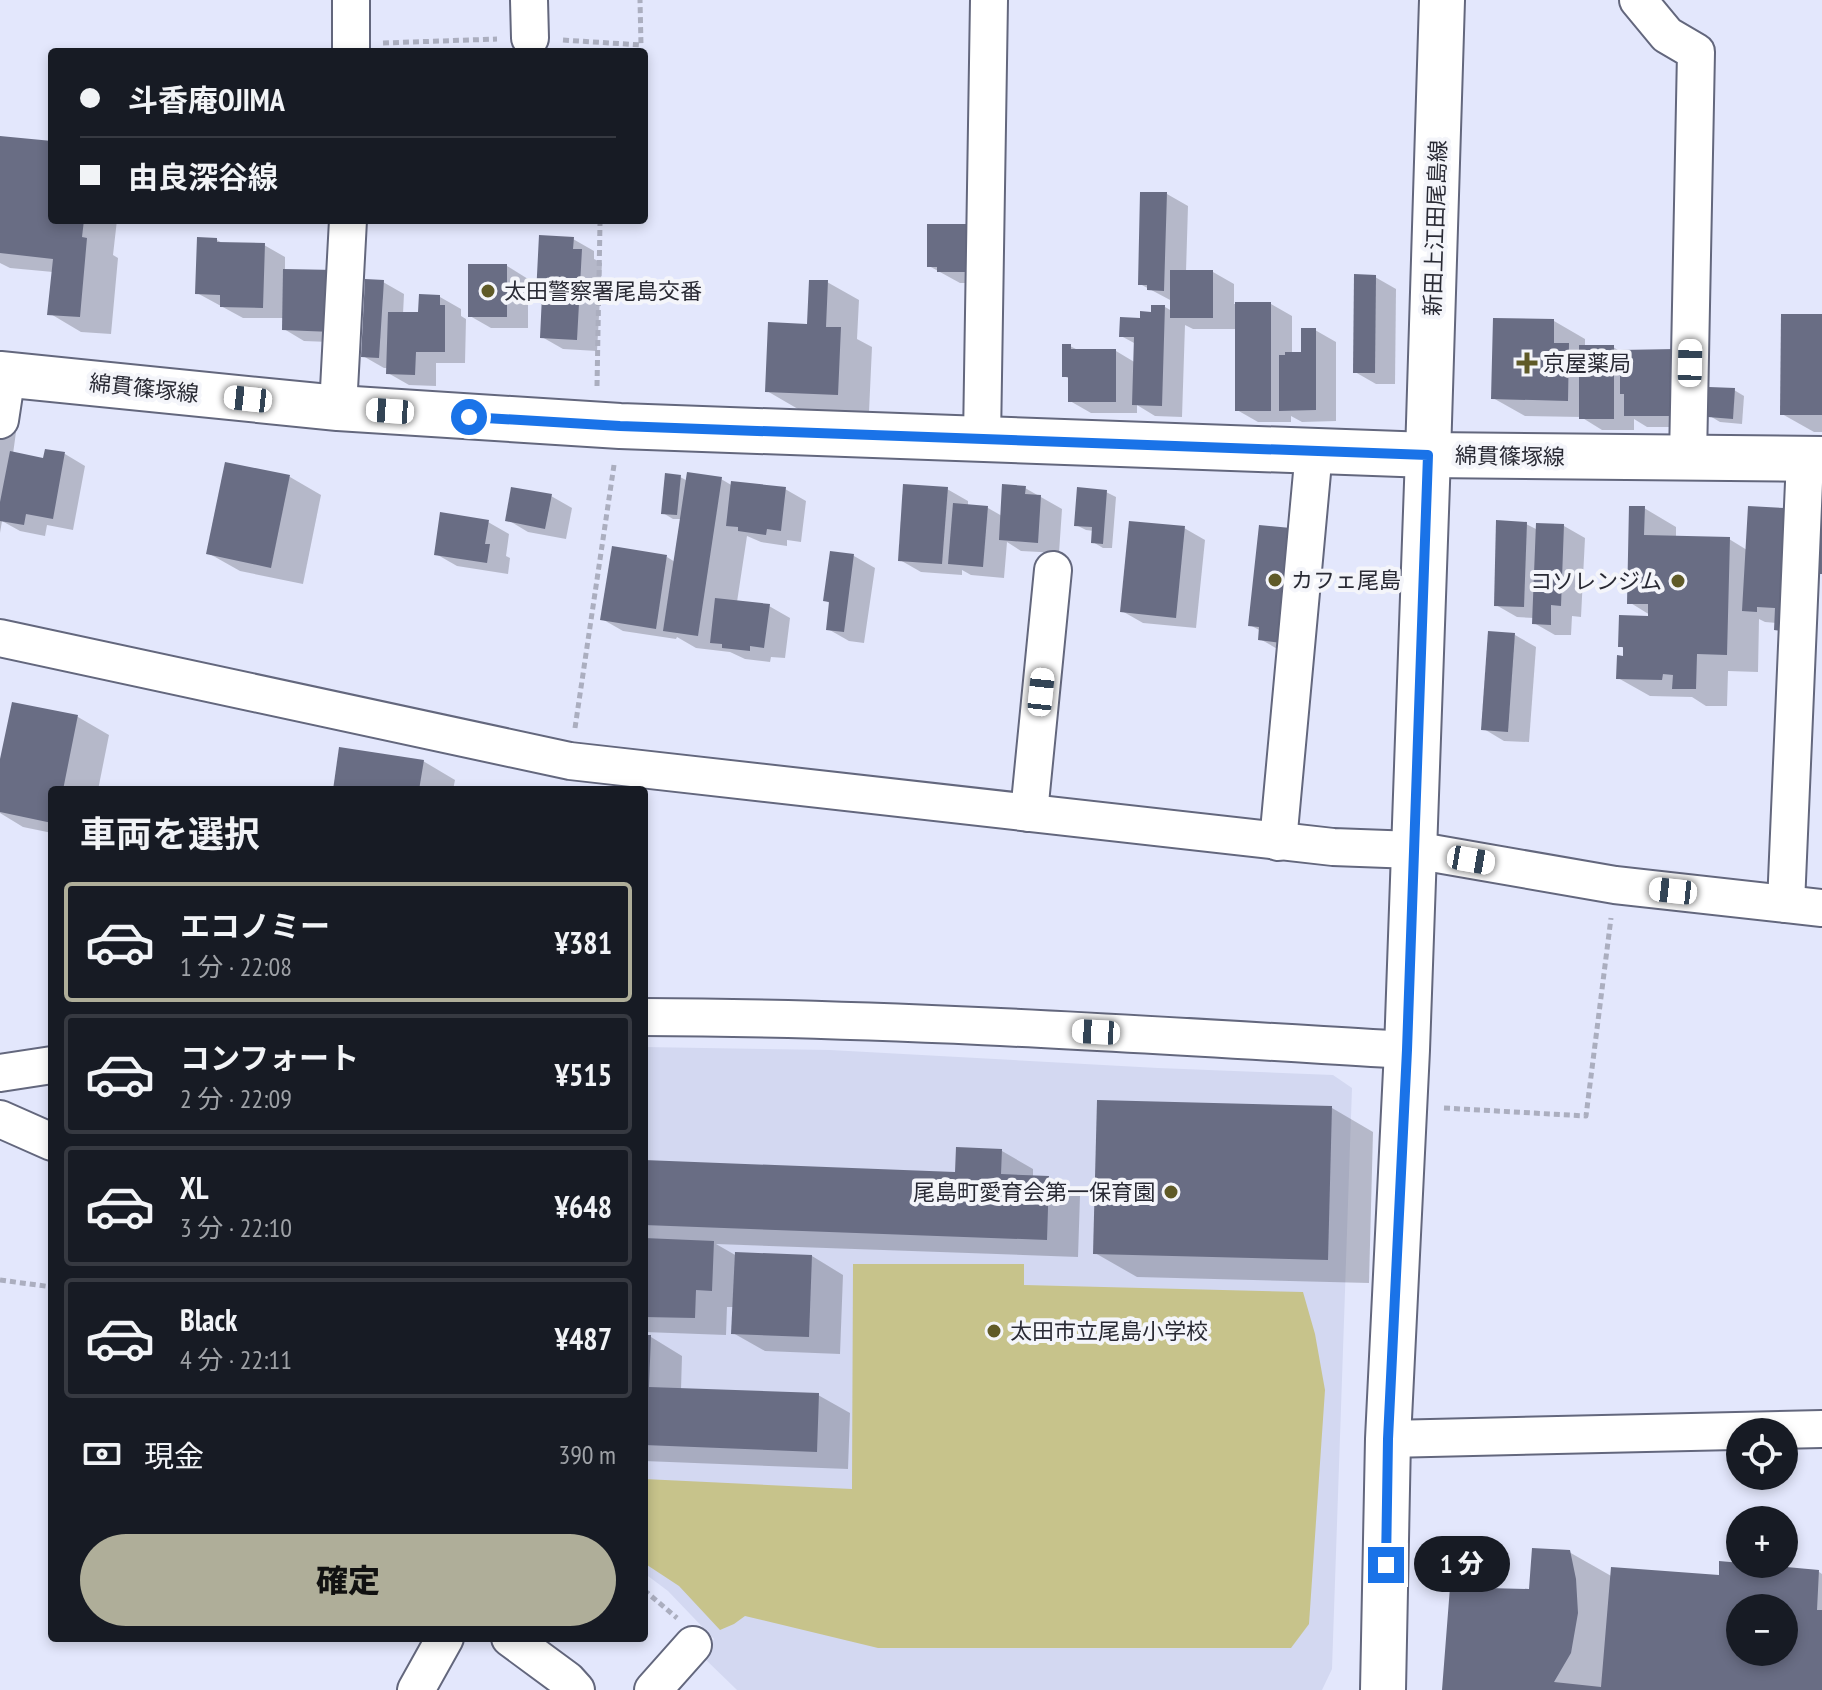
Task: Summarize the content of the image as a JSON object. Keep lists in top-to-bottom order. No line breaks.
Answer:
{"streets":{"main road":["新田上江田尾島線","綿貫篠塚線"]},"crossings":[["新田上江田尾島線","綿貫篠塚線"]],"places":{"other":["太田警察署尾島交番","カフェ尾島","コソレンジム","尾島町愛育会第一保育園","太田市立尾島小学校"],"health":["京屋薬局"]},"page":{"banner":["斗香庵OJIMA","由良深谷線"],"heading":"車両を選択","list":[{"name":"エコノミー","note":"1 分 · 22:08","value":"¥381"},{"name":"コンフォート","note":"2 分 · 22:09","value":"¥515"},{"name":"XL","note":"3 分 · 22:10","value":"¥648"},{"name":"Black","note":"4 分 · 22:11","value":"¥487"}],"pay":["現金","390 m"],"map_buttons":["+","−"],"buttons":"確定","bubble":"1 分"}}
